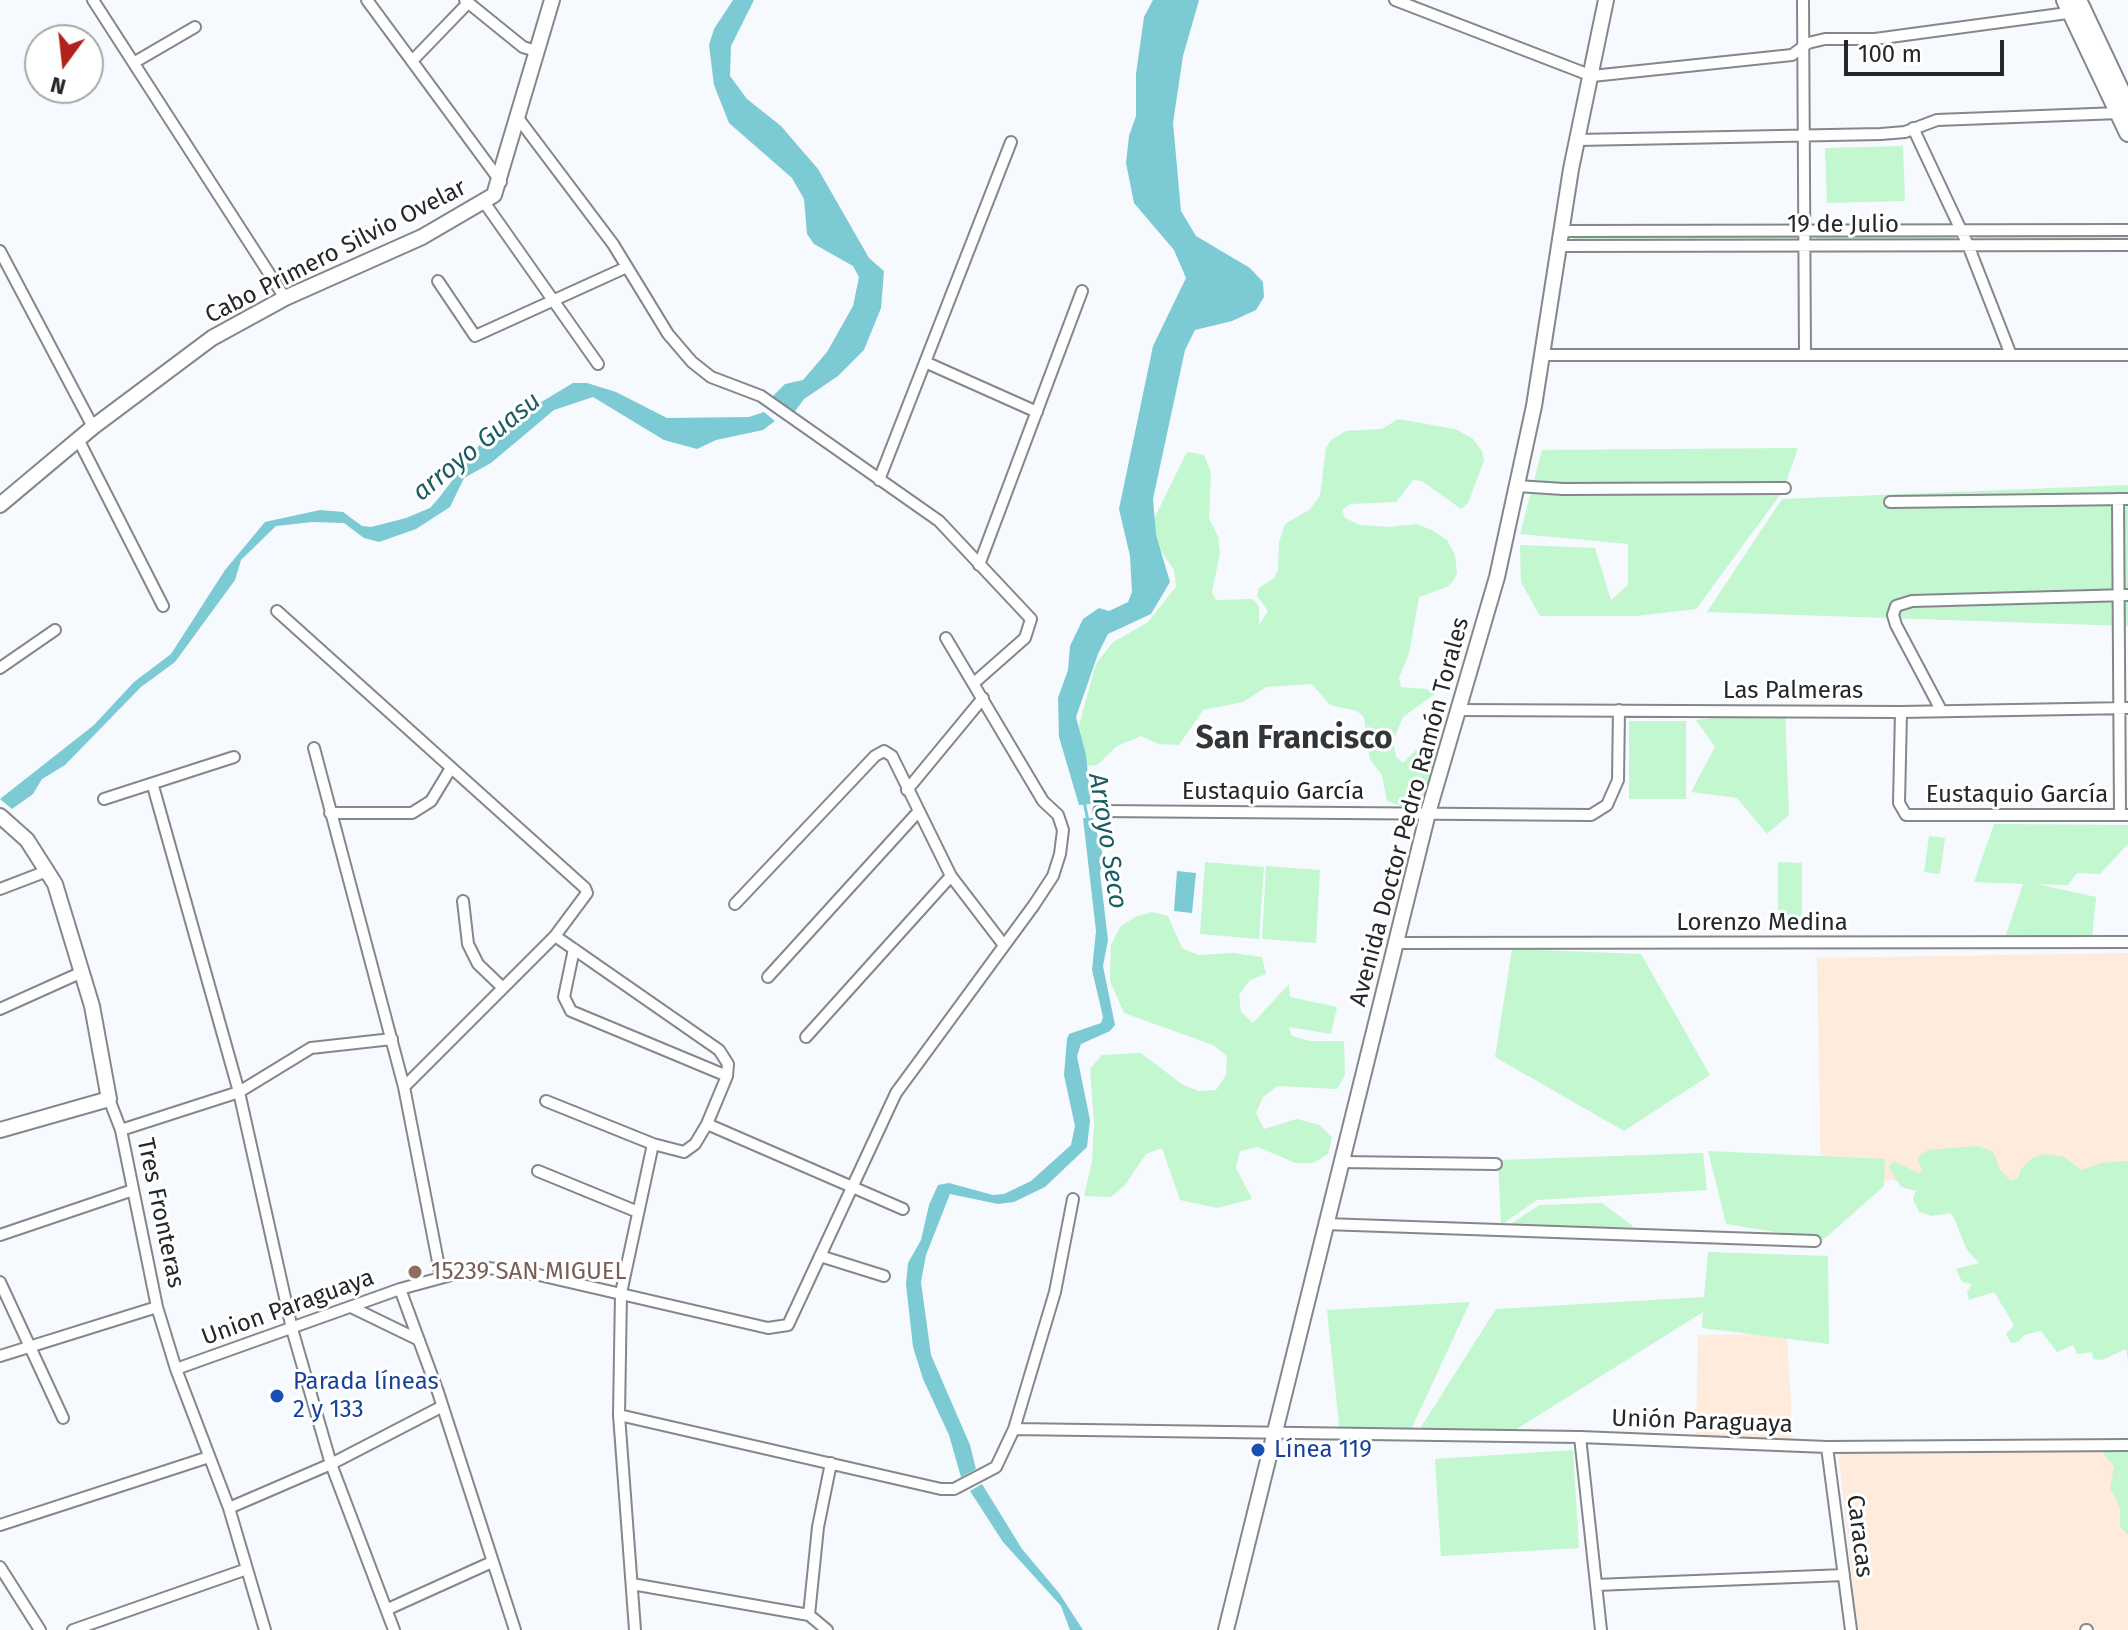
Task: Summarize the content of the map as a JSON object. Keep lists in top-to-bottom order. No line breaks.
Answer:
{"streets":{"street":["19 de Julio","Cabo Primero Silvio Ovelar","Las Palmeras","Eustaquio García","Avenida Doctor Pedro Ramón Torales","Lorenzo Medina","Tres Fronteras","Union Paraguaya","Unión Paraguaya","Caracas"]},"crossings":[["19 de Julio","Avenida Doctor Pedro Ramón Torales"],["Las Palmeras","Eustaquio García"],["Las Palmeras","Avenida Doctor Pedro Ramón Torales"],["Eustaquio García","Avenida Doctor Pedro Ramón Torales"],["Avenida Doctor Pedro Ramón Torales","Lorenzo Medina"],["Avenida Doctor Pedro Ramón Torales","Unión Paraguaya"],["Tres Fronteras","Union Paraguaya"],["Unión Paraguaya","Caracas"]],"districts":["San Francisco"],"water":["arroyo Guasu","Arroyo Seco"],"places":["15239 SAN MIGUEL","Parada líneas 2 y 133","Línea 119"],"scale_bar":"100 m","north":"bottom"}
